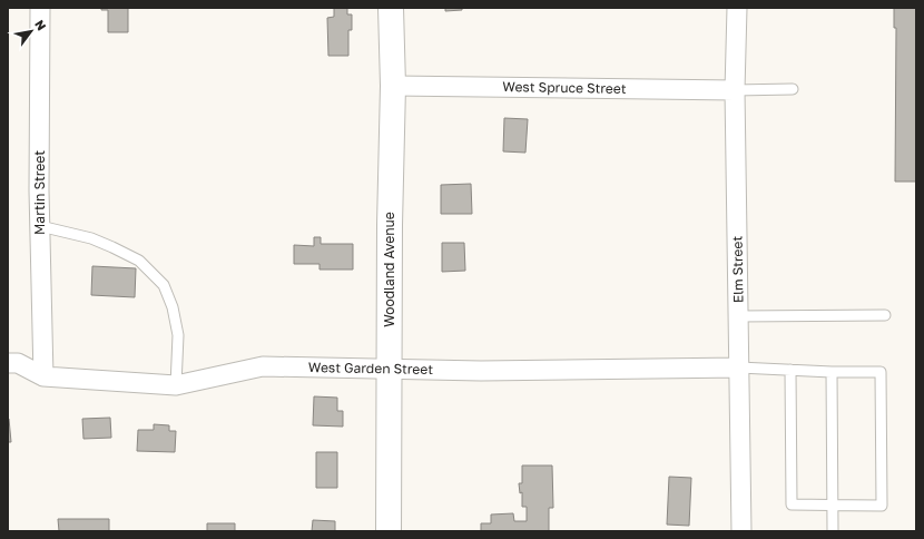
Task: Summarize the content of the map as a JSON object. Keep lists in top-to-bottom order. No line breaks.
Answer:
{"streets":{"street":["West Spruce Street","Martin Street","Woodland Avenue","Elm Street","West Garden Street"]},"crossings":[["West Spruce Street","Woodland Avenue"],["West Spruce Street","Elm Street"],["Martin Street","West Garden Street"],["Woodland Avenue","West Garden Street"],["Elm Street","West Garden Street"]],"north":"top right"}
